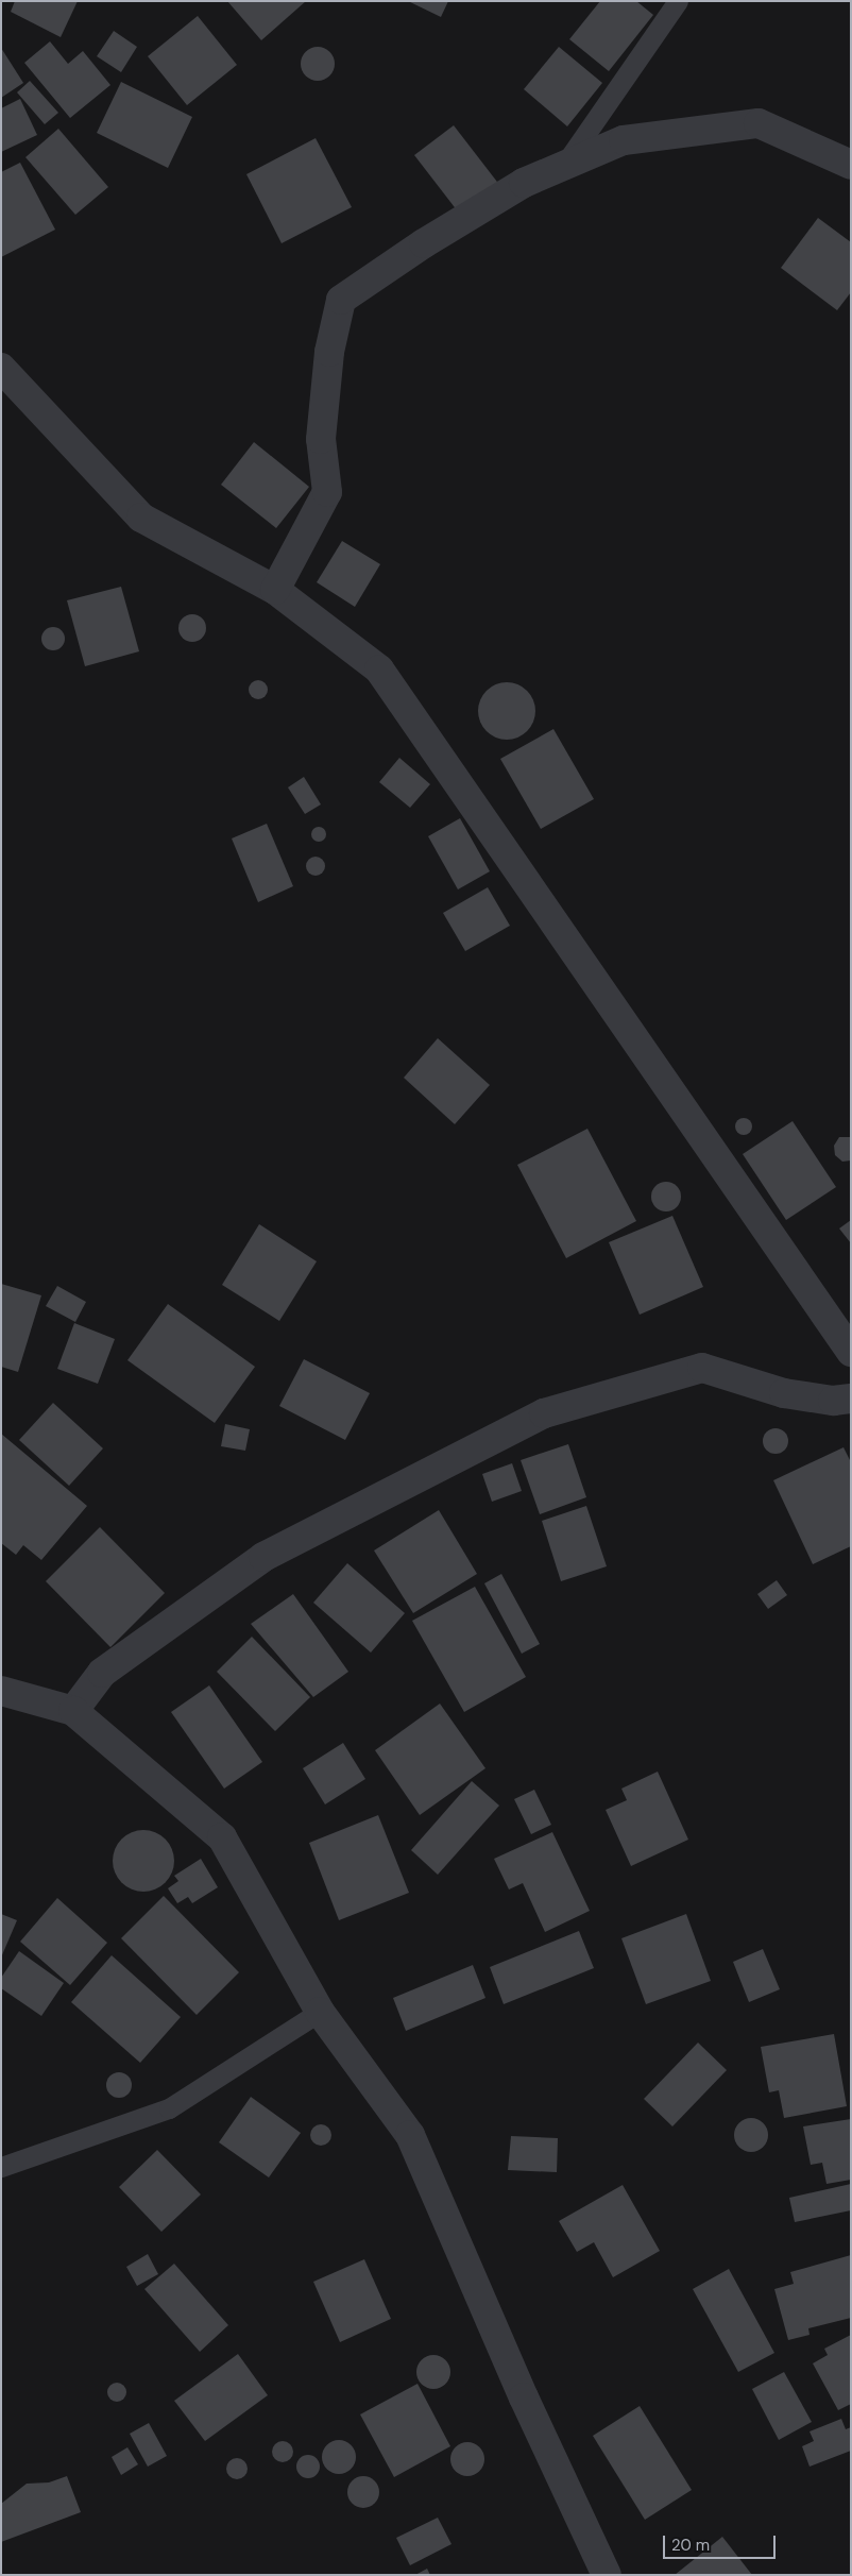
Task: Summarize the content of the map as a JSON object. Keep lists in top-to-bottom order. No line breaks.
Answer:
{"scale_bar":"20 m"}
